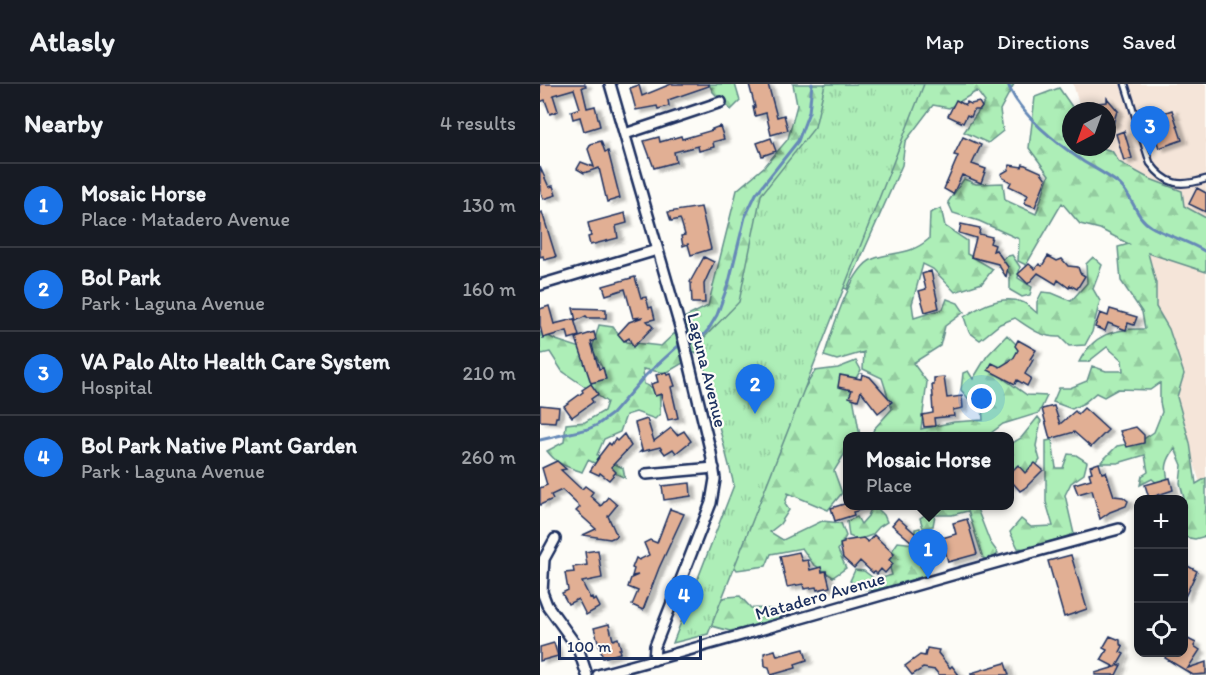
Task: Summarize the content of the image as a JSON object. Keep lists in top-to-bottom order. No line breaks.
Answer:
{"streets":{"street":["Laguna Avenue","Matadero Avenue"]},"crossings":[["Laguna Avenue","Matadero Avenue"]],"scale_bar":"100 m","north":"bottom left","page":{"header":"Atlasly","nav":["Map","Directions","Saved"],"heading":["Nearby","4 results"],"pins":["3","2","1","4"],"list":[{"mark":"1","name":"Mosaic Horse","note":"Place · Matadero Avenue","value":"130 m"},{"mark":"2","name":"Bol Park","note":"Park · Laguna Avenue","value":"160 m"},{"mark":"3","name":"VA Palo Alto Health Care System","note":"Hospital","value":"210 m"},{"mark":"4","name":"Bol Park Native Plant Garden","note":"Park · Laguna Avenue","value":"260 m"}],"popup":["Mosaic Horse","Place"],"map_buttons":["+","−"],"scale":"100 m"}}
